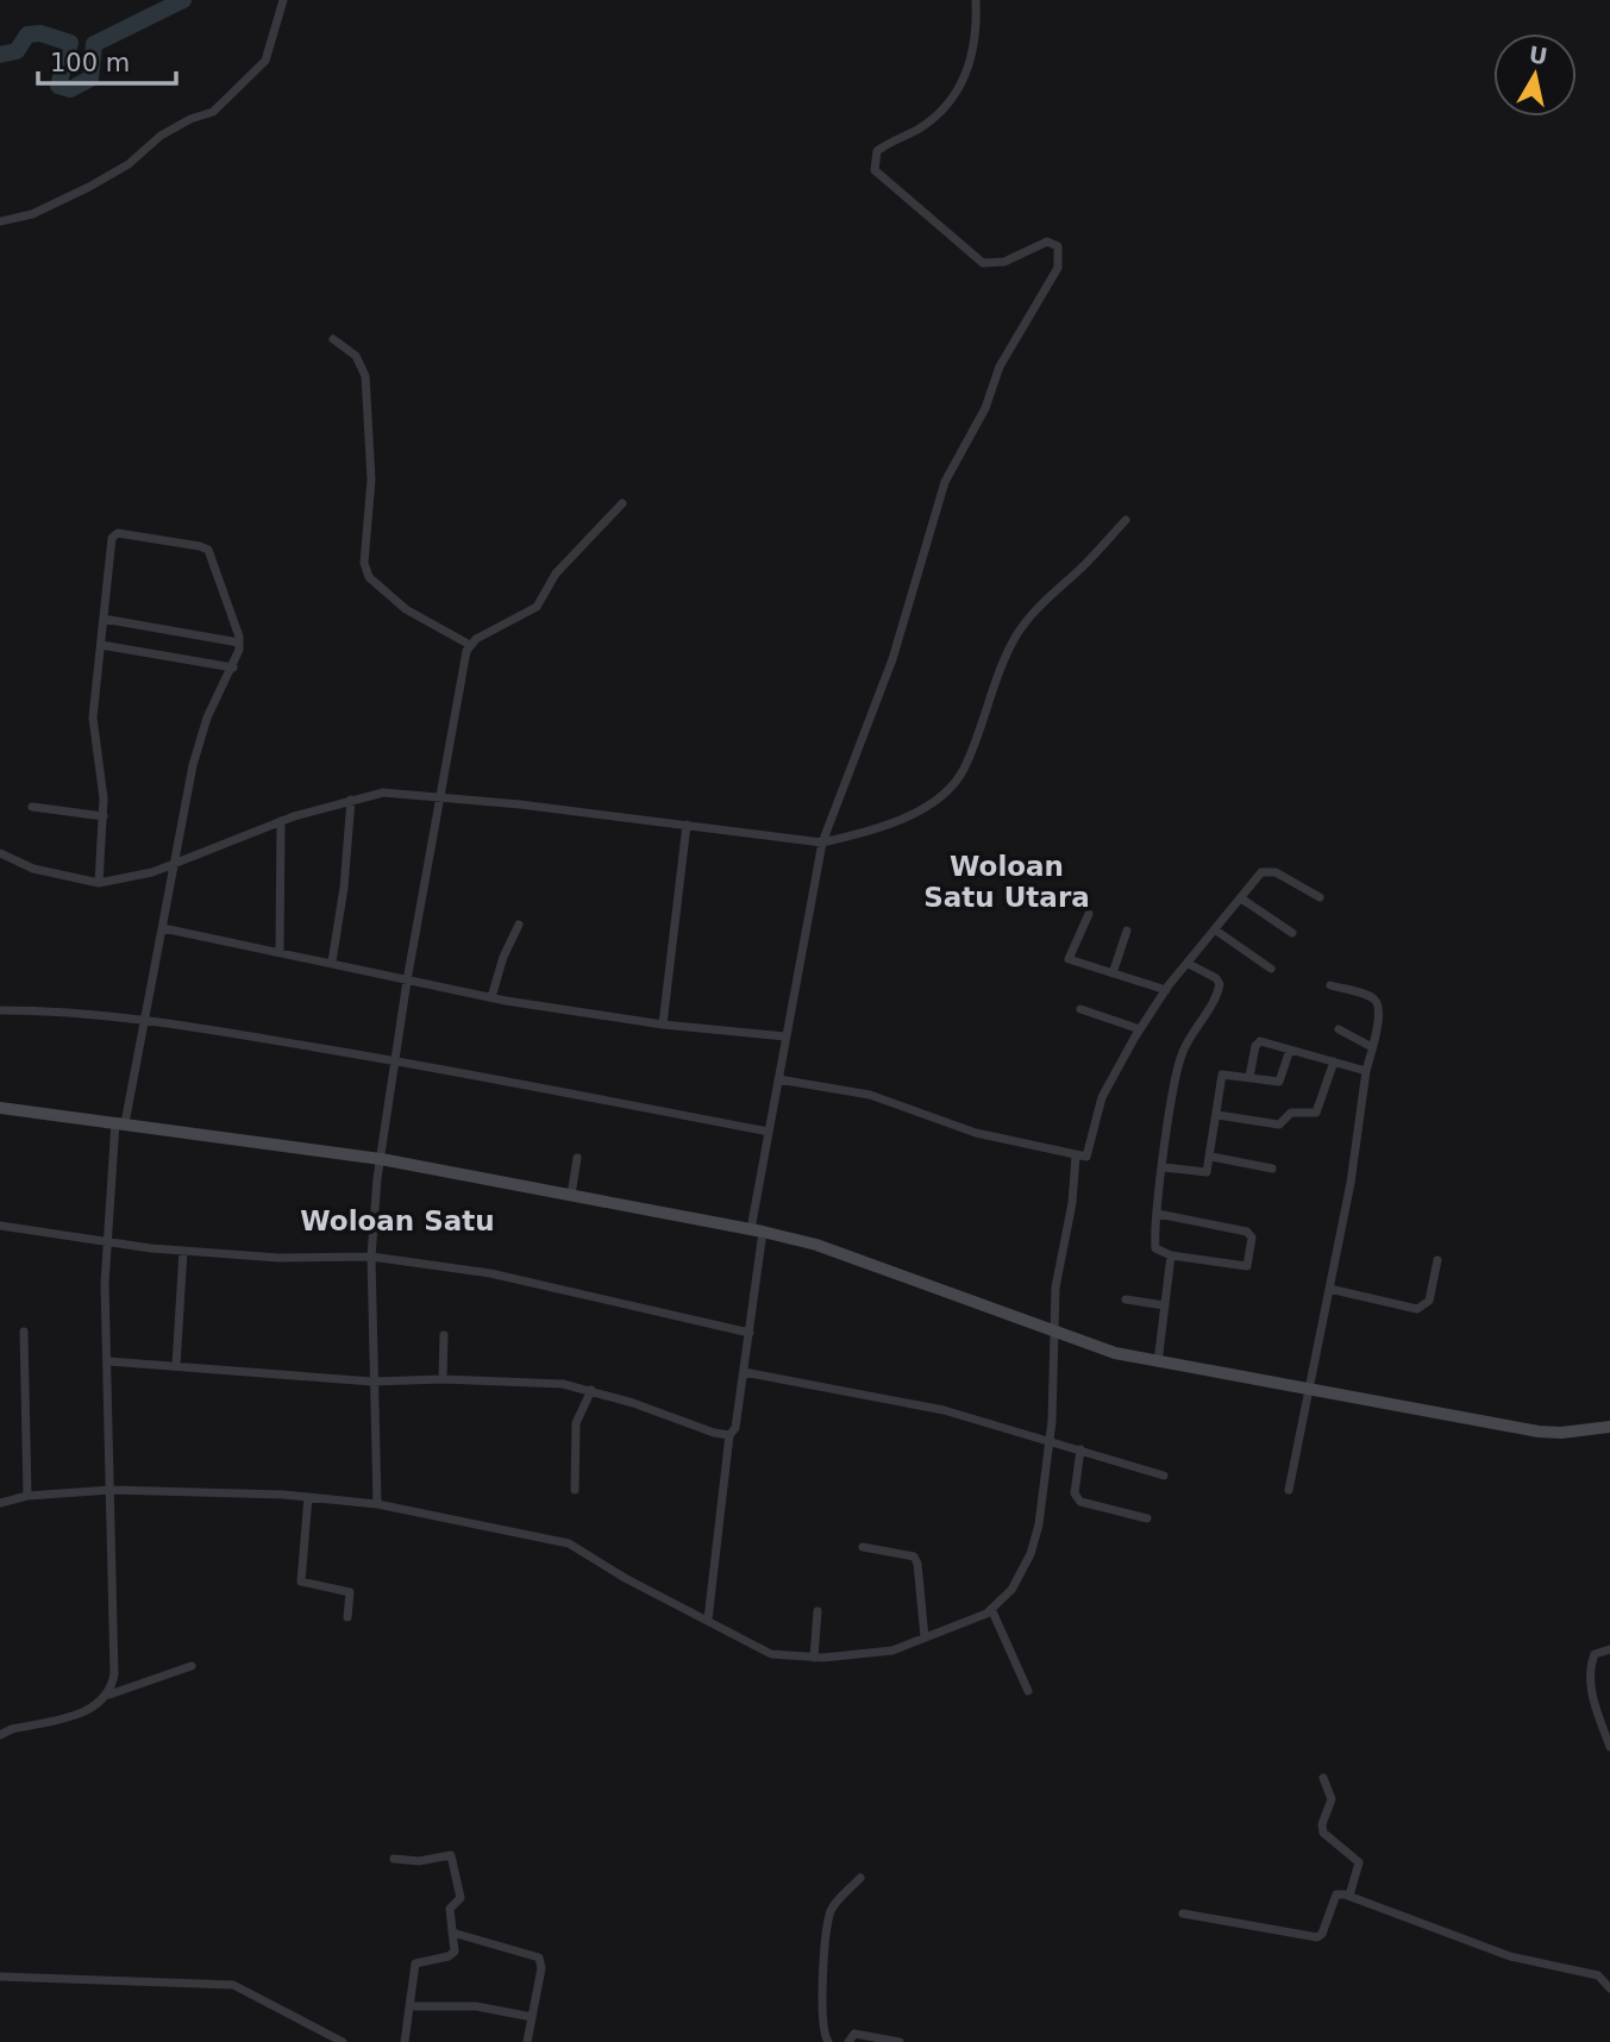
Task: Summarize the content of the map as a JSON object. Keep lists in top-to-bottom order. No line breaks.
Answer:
{"districts":["Woloan Satu Utara","Woloan Satu"],"scale_bar":"100 m","north":"top"}
